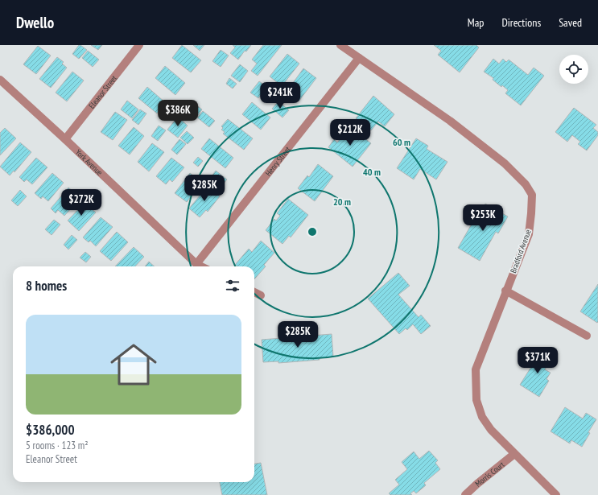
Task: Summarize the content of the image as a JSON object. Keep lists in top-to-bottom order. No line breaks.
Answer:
{"streets":{"street":["Eleanor Street","Henry Street","York Avenue","Bradford Avenue","Morris Court"]},"crossings":[["Eleanor Street","York Avenue"],["Henry Street","York Avenue"],["Henry Street","Bradford Avenue"],["Bradford Avenue","Morris Court"]],"page":{"header":"Dwello","nav":["Map","Directions","Saved"],"price":["$241K","$386K","$212K","$285K","$272K","$253K","$285K","$371K"],"heading":"8 homes","list":[{"name":"$386,000","note":"5 rooms · 123 m² · Eleanor Street"}]},"rings":["60 m","40 m","20 m"]}
